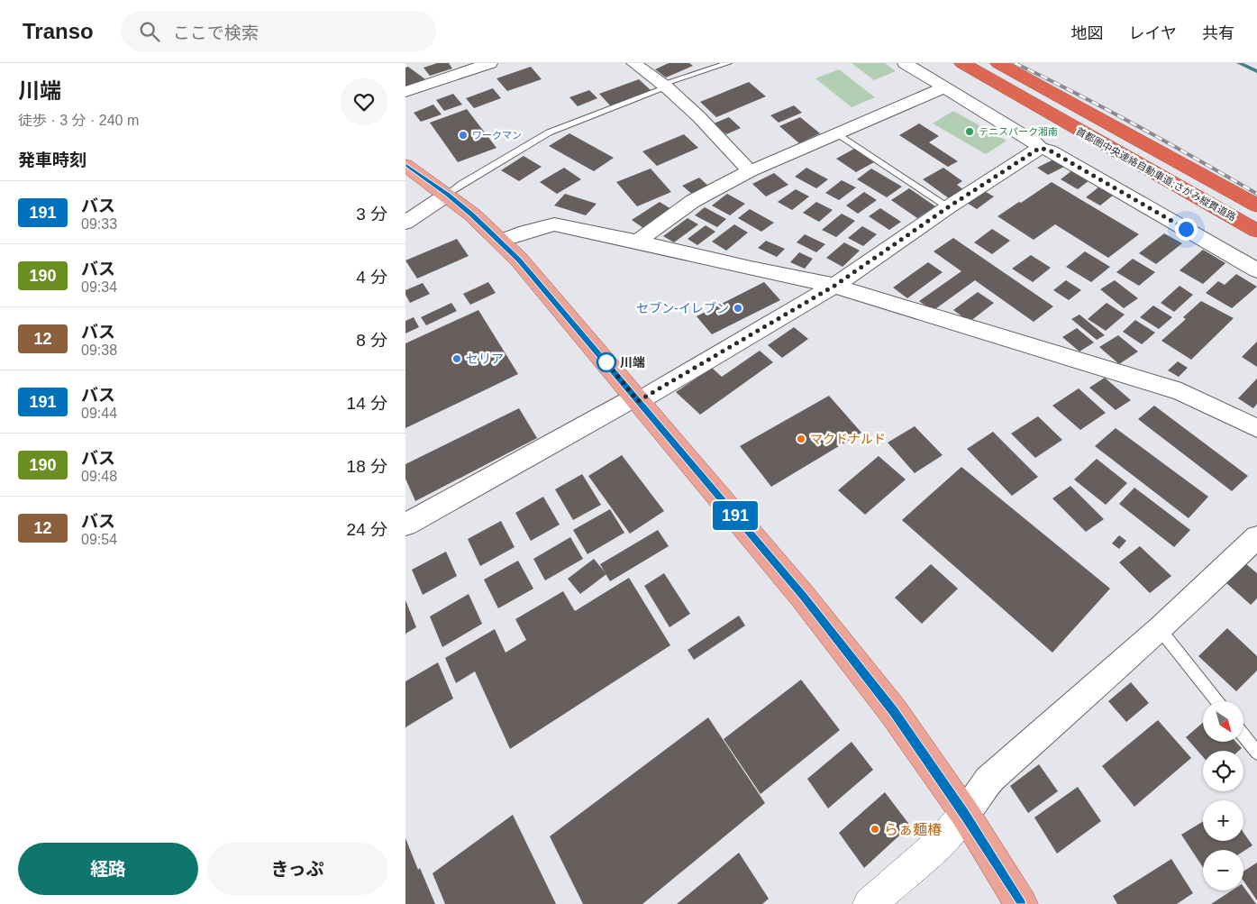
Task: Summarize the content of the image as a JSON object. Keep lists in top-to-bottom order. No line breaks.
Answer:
{"streets":{"highway":["首都圏中央連絡自動車道;さがみ縦貫道路"]},"places":["テニスパーク湘南","ワークマン","セブン-イレブン","セリア","川端","マクドナルド","らぁ麺椿"],"lines":["bus line 191"],"north":"bottom right","page":{"header":"Transo","search":"ここで検索","nav":["地図","レイヤ","共有"],"heading":[["川端","徒歩 · 3 分 · 240 m"],"発車時刻"],"on_map":"191","list":[{"mark":"191","name":"バス","note":"09:33","value":"3 分"},{"mark":"190","name":"バス","note":"09:34","value":"4 分"},{"mark":"12","name":"バス","note":"09:38","value":"8 分"},{"mark":"191","name":"バス","note":"09:44","value":"14 分"},{"mark":"190","name":"バス","note":"09:48","value":"18 分"},{"mark":"12","name":"バス","note":"09:54","value":"24 分"}],"map_buttons":["+","−"],"buttons":["経路","きっぷ"]}}
